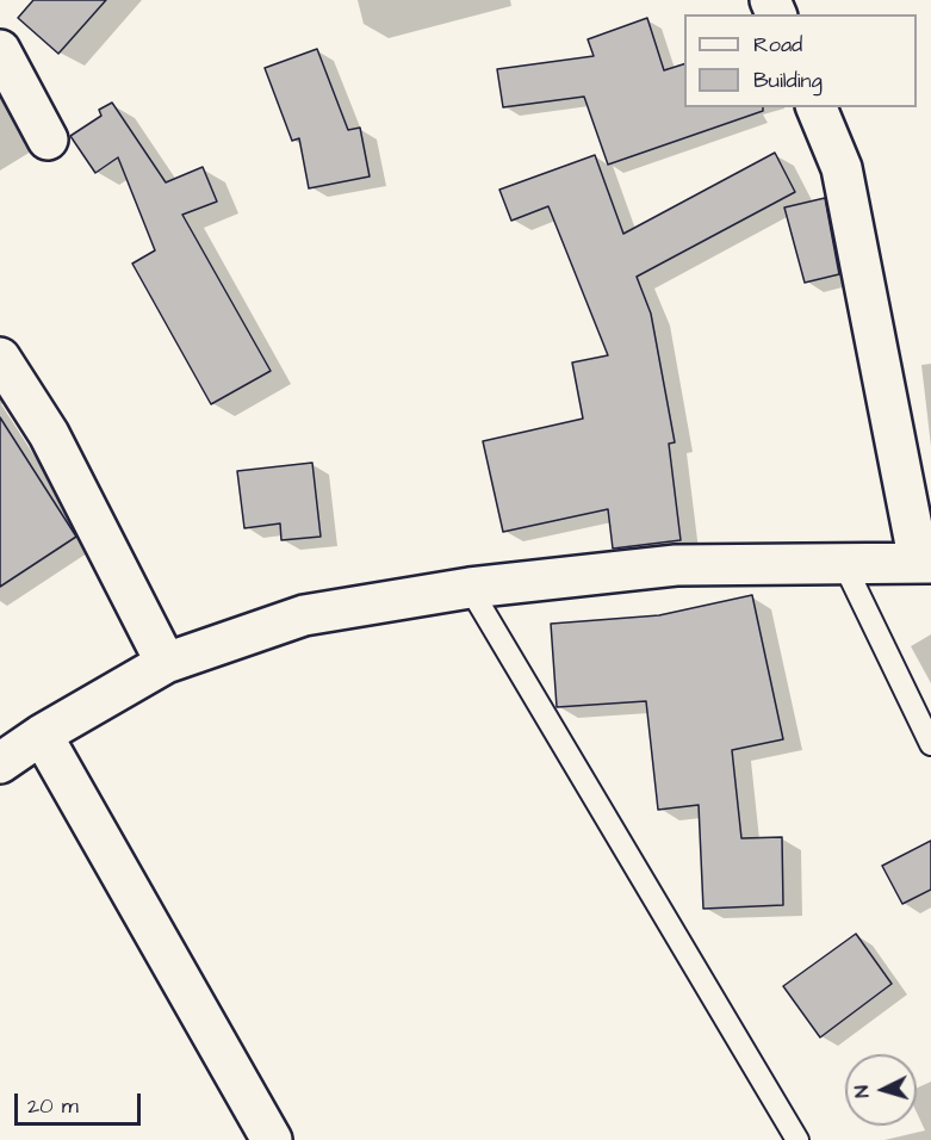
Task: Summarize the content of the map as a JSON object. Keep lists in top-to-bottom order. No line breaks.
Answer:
{"legend":["Road","Building"],"scale_bar":"20 m","north":"left"}
